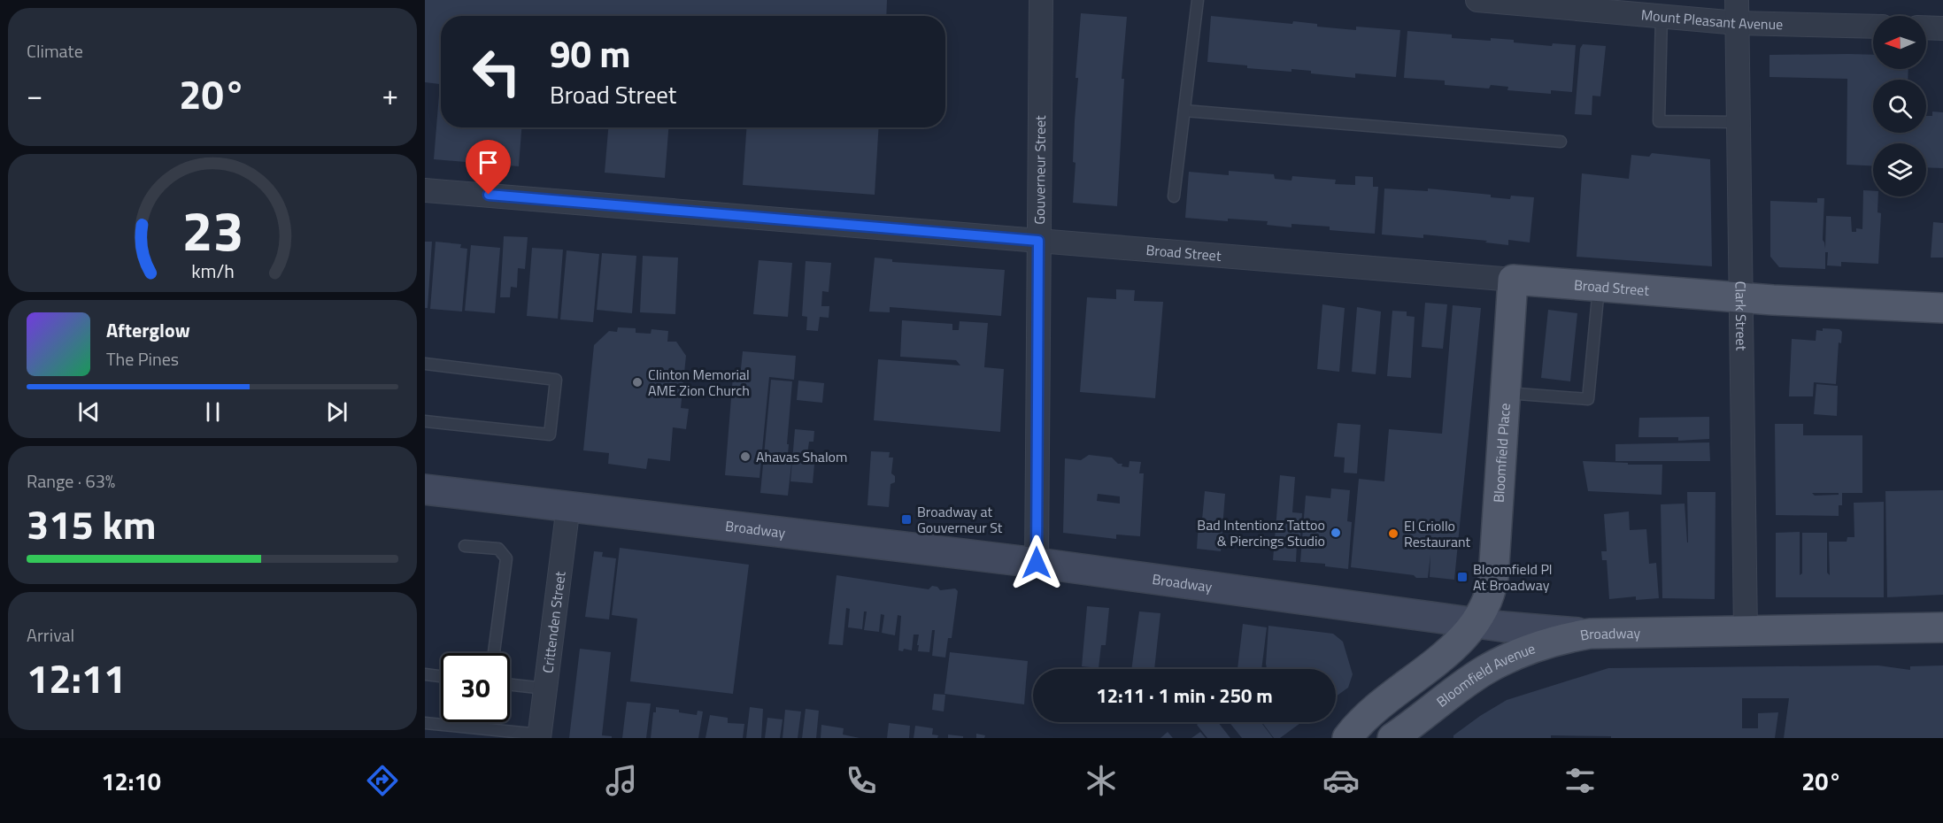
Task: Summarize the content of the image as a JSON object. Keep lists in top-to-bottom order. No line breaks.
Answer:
{"streets":{"main road":["Broad Street","Bloomfield Place","Broadway","Bloomfield Avenue"],"street":["Mount Pleasant Avenue","Gouverneur Street","Clark Street","Crittenden Street"]},"crossings":[["Mount Pleasant Avenue","Clark Street"],["Gouverneur Street","Broad Street"],["Gouverneur Street","Broadway"],["Broad Street","Clark Street"],["Broad Street","Bloomfield Place"],["Clark Street","Broadway"],["Bloomfield Place","Broadway"],["Broadway","Crittenden Street"],["Broadway","Bloomfield Avenue"]],"places":{"other":["Clinton Memorial AME Zion Church","Ahavas Shalom","Bad Intentionz Tattoo & Piercings Studio","El Criollo Restaurant"],"transit":["Broadway at Gouverneur St","Bloomfield Pl At Broadway"]},"north":"left","page":{"tile":["Climate",["Range · 63%","315 km"],["Arrival","12:11"]],"turn":["90 m","Broad Street"],"heat":["−","20°","+"],"song":["Afterglow","The Pines"],"limit":"30","trip":"12:11 · 1 min · 250 m","tabs":["12:10","20°"],"gauge":["23","km/h"]}}
